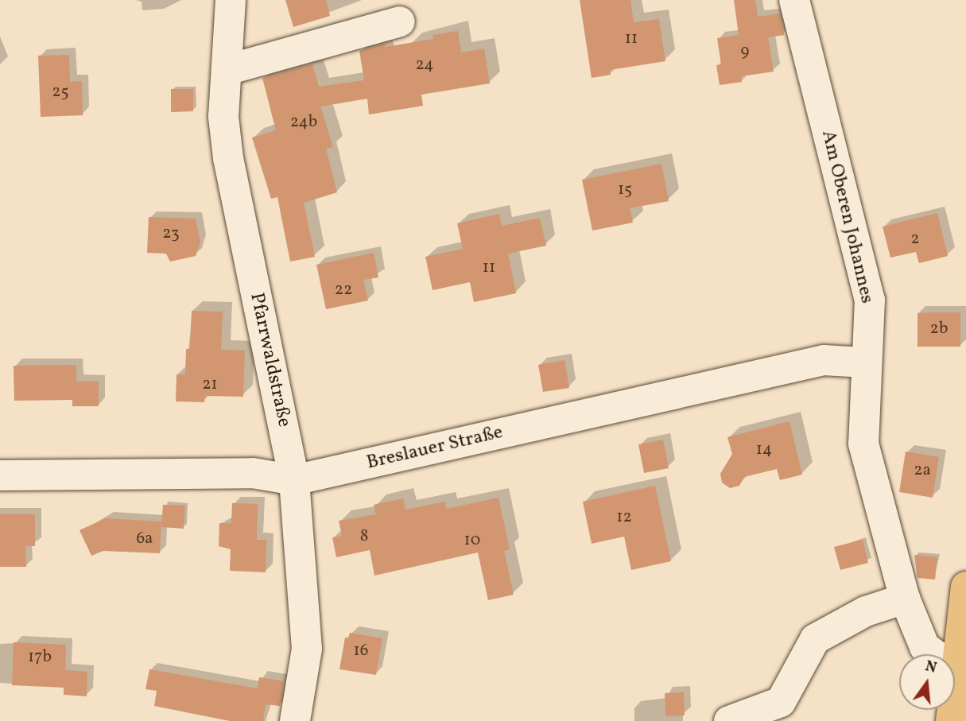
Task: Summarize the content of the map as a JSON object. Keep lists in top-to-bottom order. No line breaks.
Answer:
{"streets":{"street":["Am Oberen Johannes","Pfarrwaldstraße","Breslauer Straße"]},"crossings":[["Am Oberen Johannes","Breslauer Straße"],["Pfarrwaldstraße","Breslauer Straße"]],"house_numbers":["11","9","24","25","24b","15","23","2","11","22","2b","21","14","2a","12","8","6a","10","16","17b"],"north":"top"}
